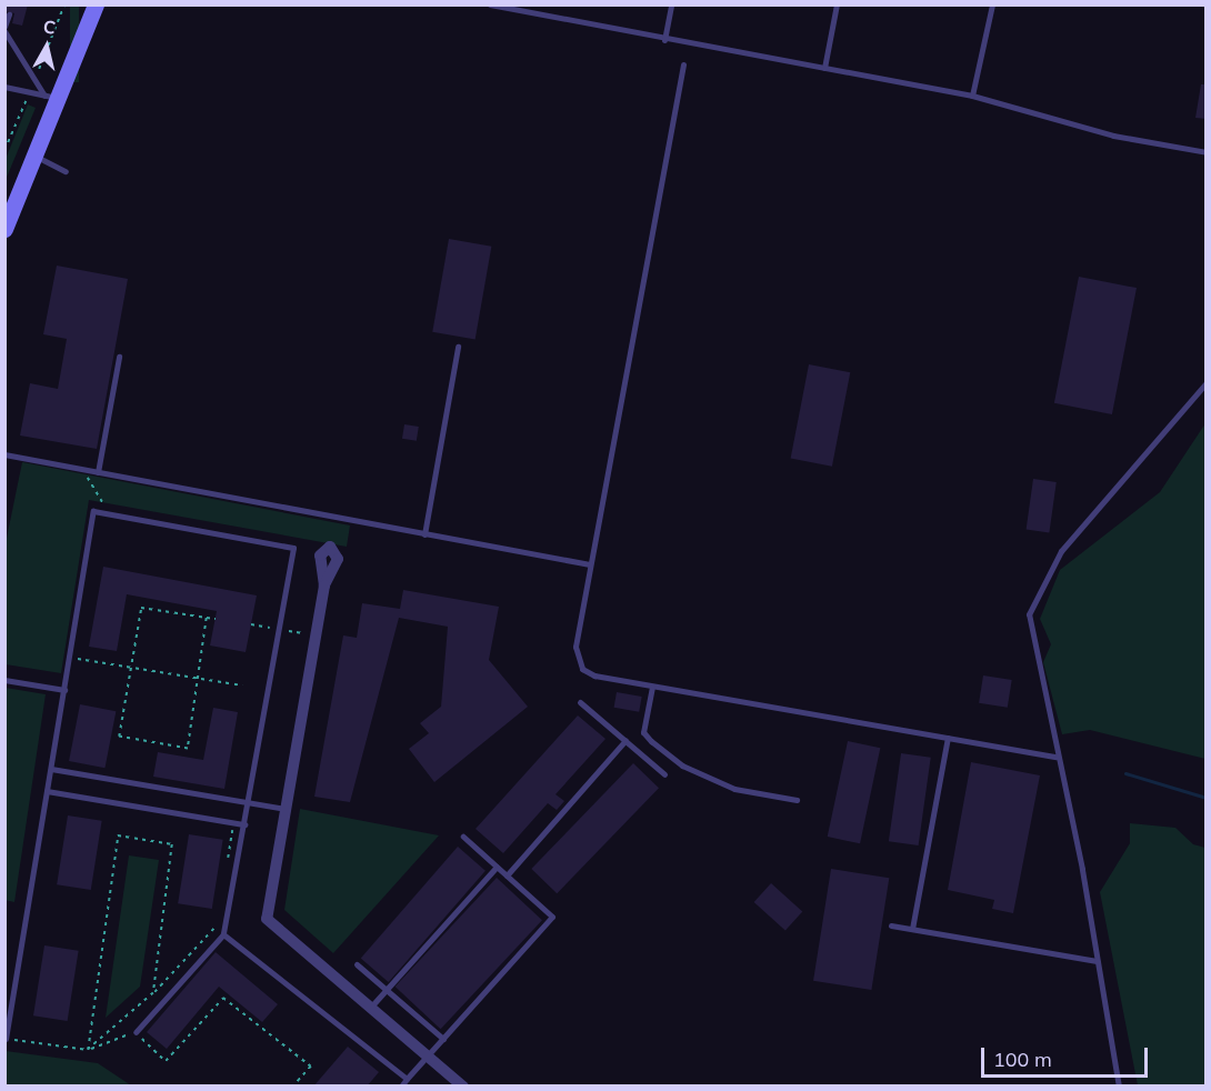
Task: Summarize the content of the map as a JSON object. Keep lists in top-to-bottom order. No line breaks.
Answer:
{"scale_bar":"100 m","north":"top"}
